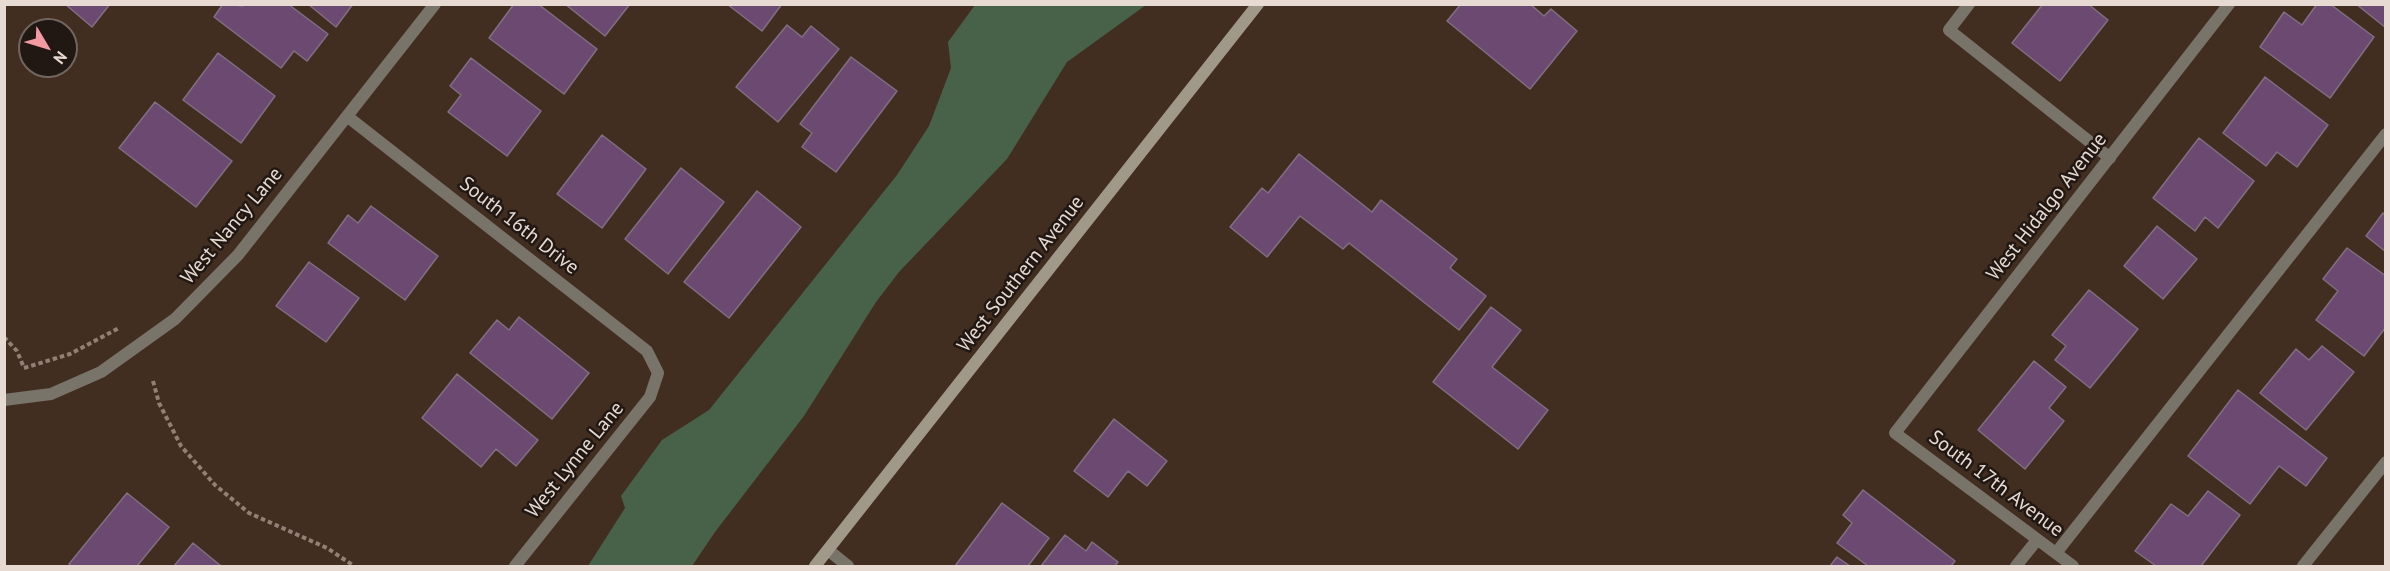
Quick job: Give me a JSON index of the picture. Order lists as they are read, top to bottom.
{
  "streets": {
    "main road": ["West Southern Avenue"],
    "street": [
      "West Hidalgo Avenue",
      "West Nancy Lane",
      "South 16th Drive",
      "West Lynne Lane",
      "South 17th Avenue"
    ]
  },
  "crossings": [
    ["West Hidalgo Avenue", "South 17th Avenue"],
    ["West Nancy Lane", "South 16th Drive"],
    ["South 16th Drive", "West Lynne Lane"]
  ],
  "north": "bottom right"
}
